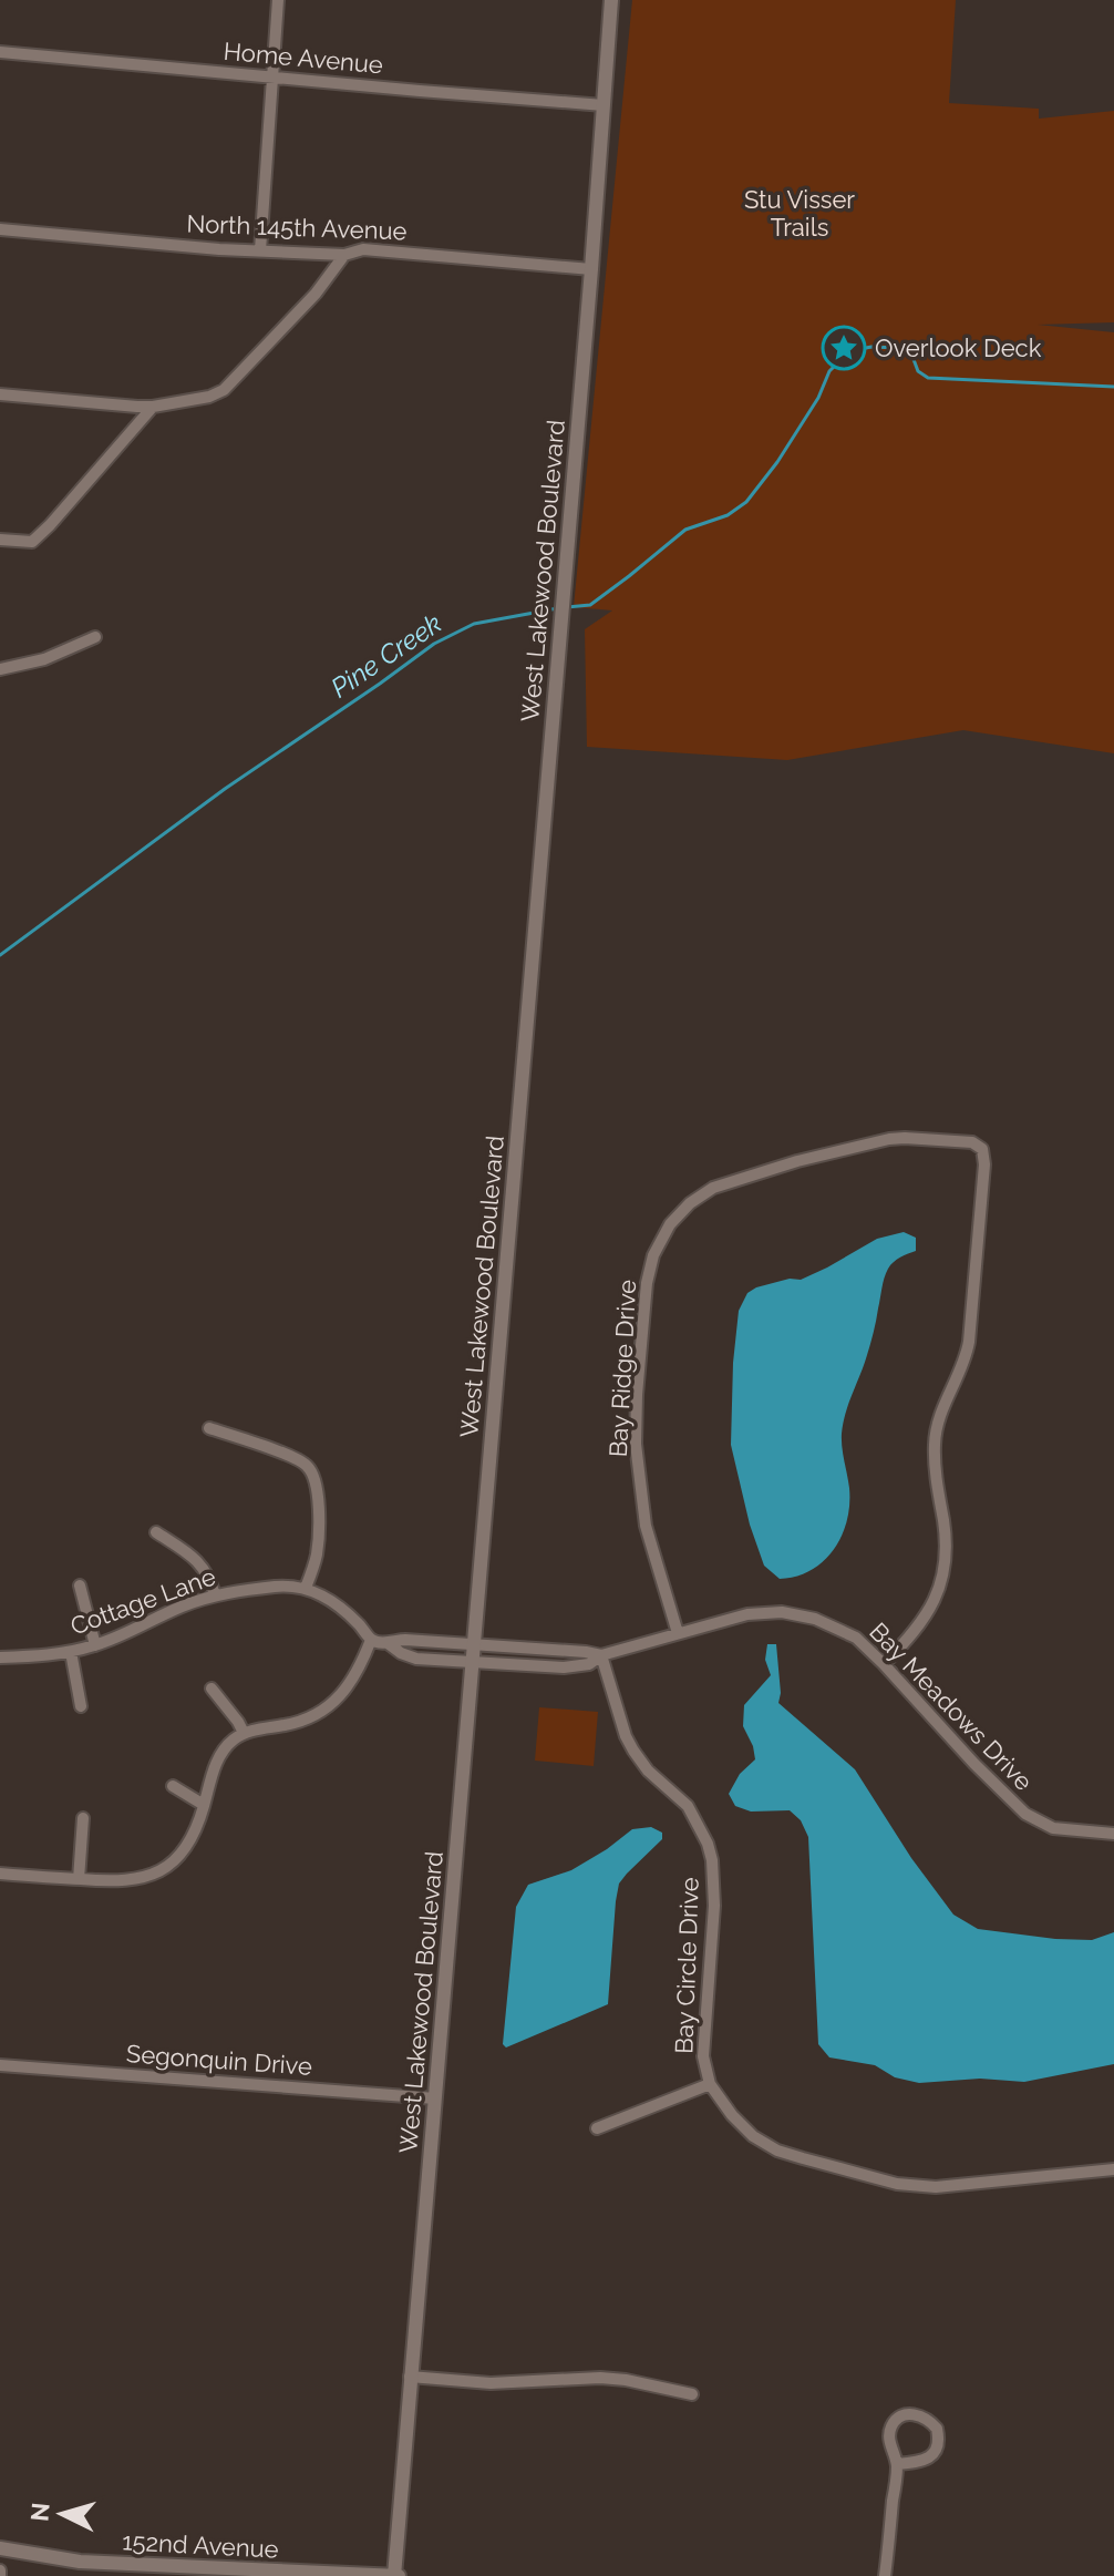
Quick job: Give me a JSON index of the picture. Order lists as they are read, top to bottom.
{
  "streets": {
    "street": [
      "Home Avenue",
      "North 145th Avenue",
      "West Lakewood Boulevard",
      "Bay Ridge Drive",
      "Cottage Lane",
      "Bay Meadows Drive",
      "Bay Circle Drive",
      "Segonquin Drive",
      "152nd Avenue"
    ]
  },
  "crossings": [
    ["Home Avenue", "West Lakewood Boulevard"],
    ["North 145th Avenue", "West Lakewood Boulevard"],
    ["West Lakewood Boulevard", "Bay Meadows Drive"],
    ["West Lakewood Boulevard", "Segonquin Drive"],
    ["West Lakewood Boulevard", "152nd Avenue"],
    ["Bay Ridge Drive", "Bay Meadows Drive"],
    ["Bay Meadows Drive", "Bay Circle Drive"]
  ],
  "water": ["Pine Creek"],
  "parks": ["Stu Visser Trails"],
  "places": {
    "place": ["Overlook Deck"]
  },
  "north": "left"
}
